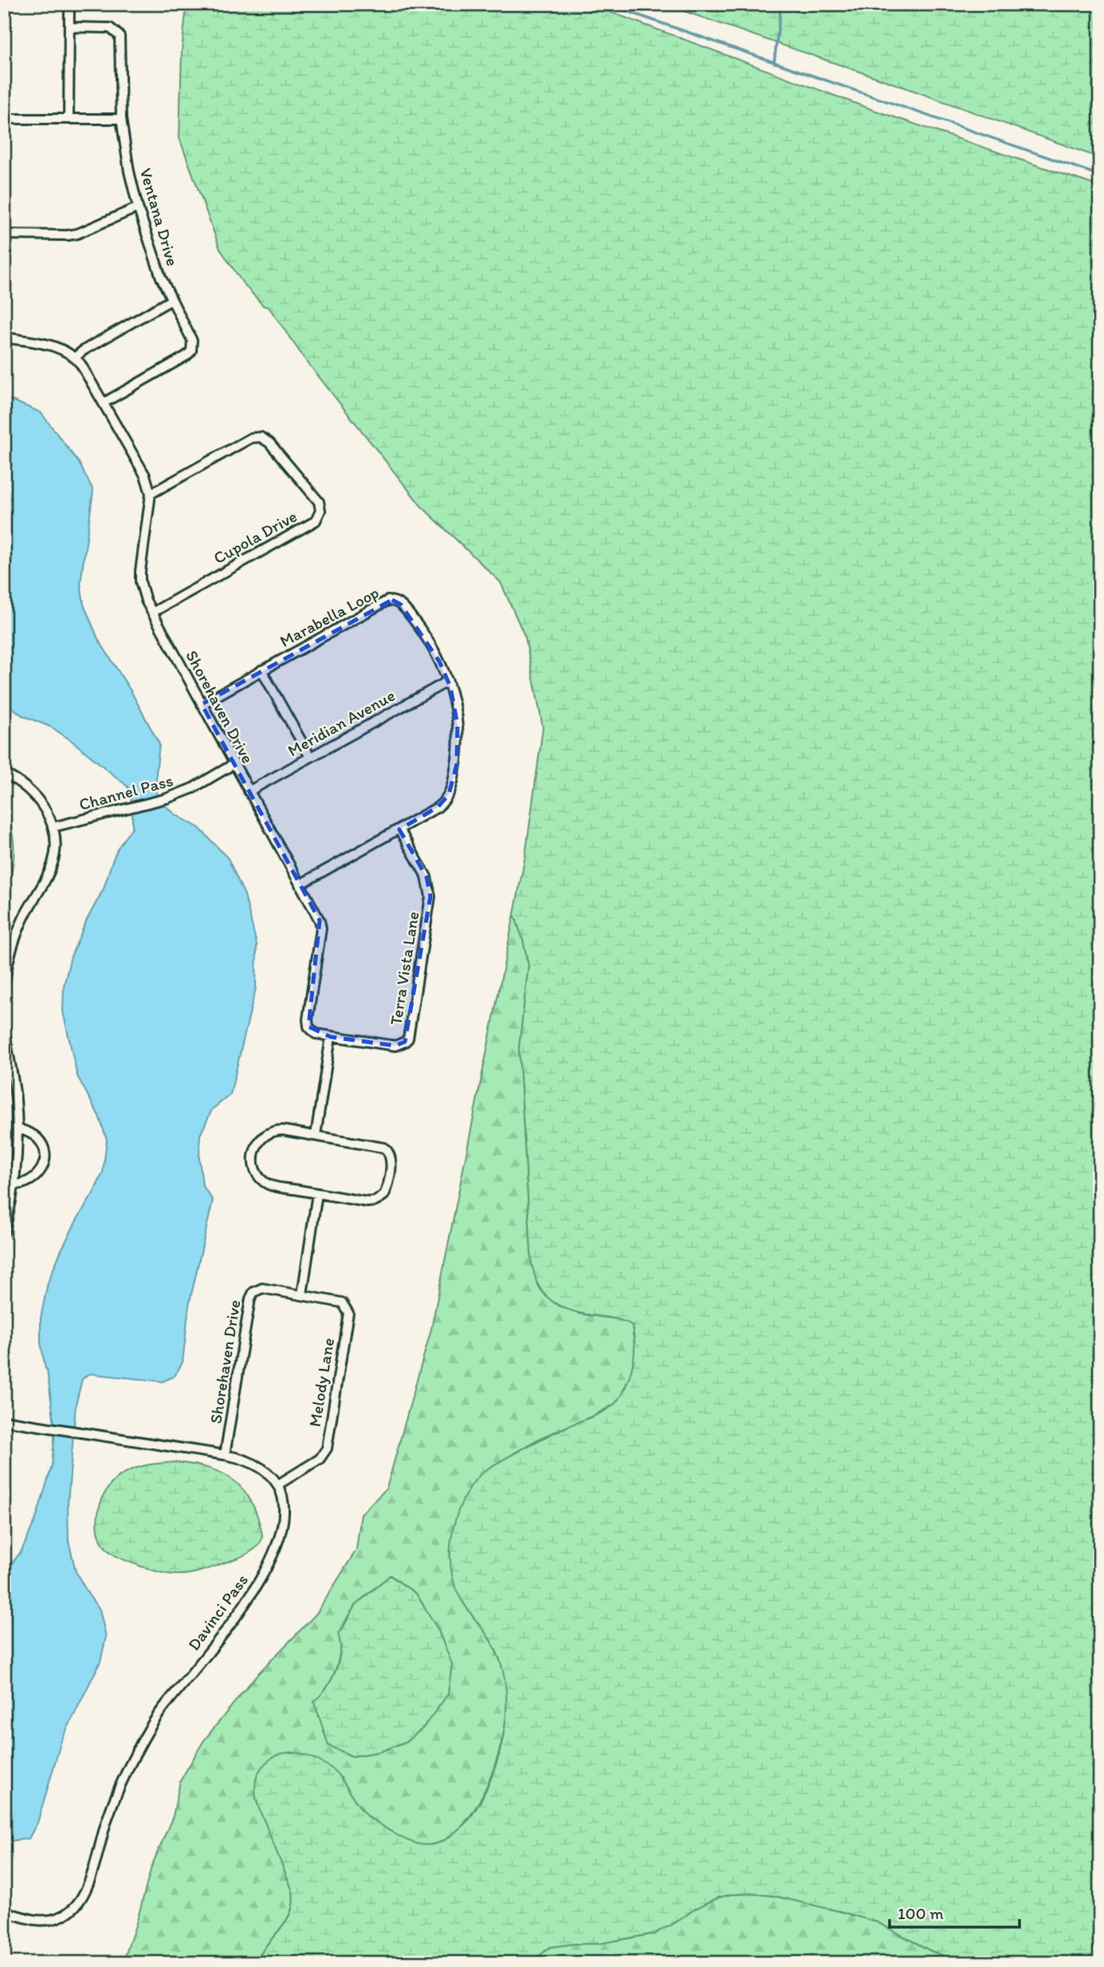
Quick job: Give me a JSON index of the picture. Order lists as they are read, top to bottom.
{
  "streets": {
    "street": [
      "Ventana Drive",
      "Cupola Drive",
      "Marabella Loop",
      "Shorehaven Drive",
      "Meridian Avenue",
      "Channel Pass",
      "Terra Vista Lane",
      "Melody Lane",
      "Davinci Pass"
    ]
  },
  "crossings": [
    ["Ventana Drive", "Shorehaven Drive"],
    ["Cupola Drive", "Shorehaven Drive"],
    ["Marabella Loop", "Shorehaven Drive"],
    ["Marabella Loop", "Meridian Avenue"],
    ["Marabella Loop", "Terra Vista Lane"],
    ["Shorehaven Drive", "Meridian Avenue"],
    ["Shorehaven Drive", "Channel Pass"],
    ["Shorehaven Drive", "Terra Vista Lane"],
    ["Shorehaven Drive", "Melody Lane"],
    ["Melody Lane", "Davinci Pass"]
  ],
  "scale_bar": "100 m"
}
